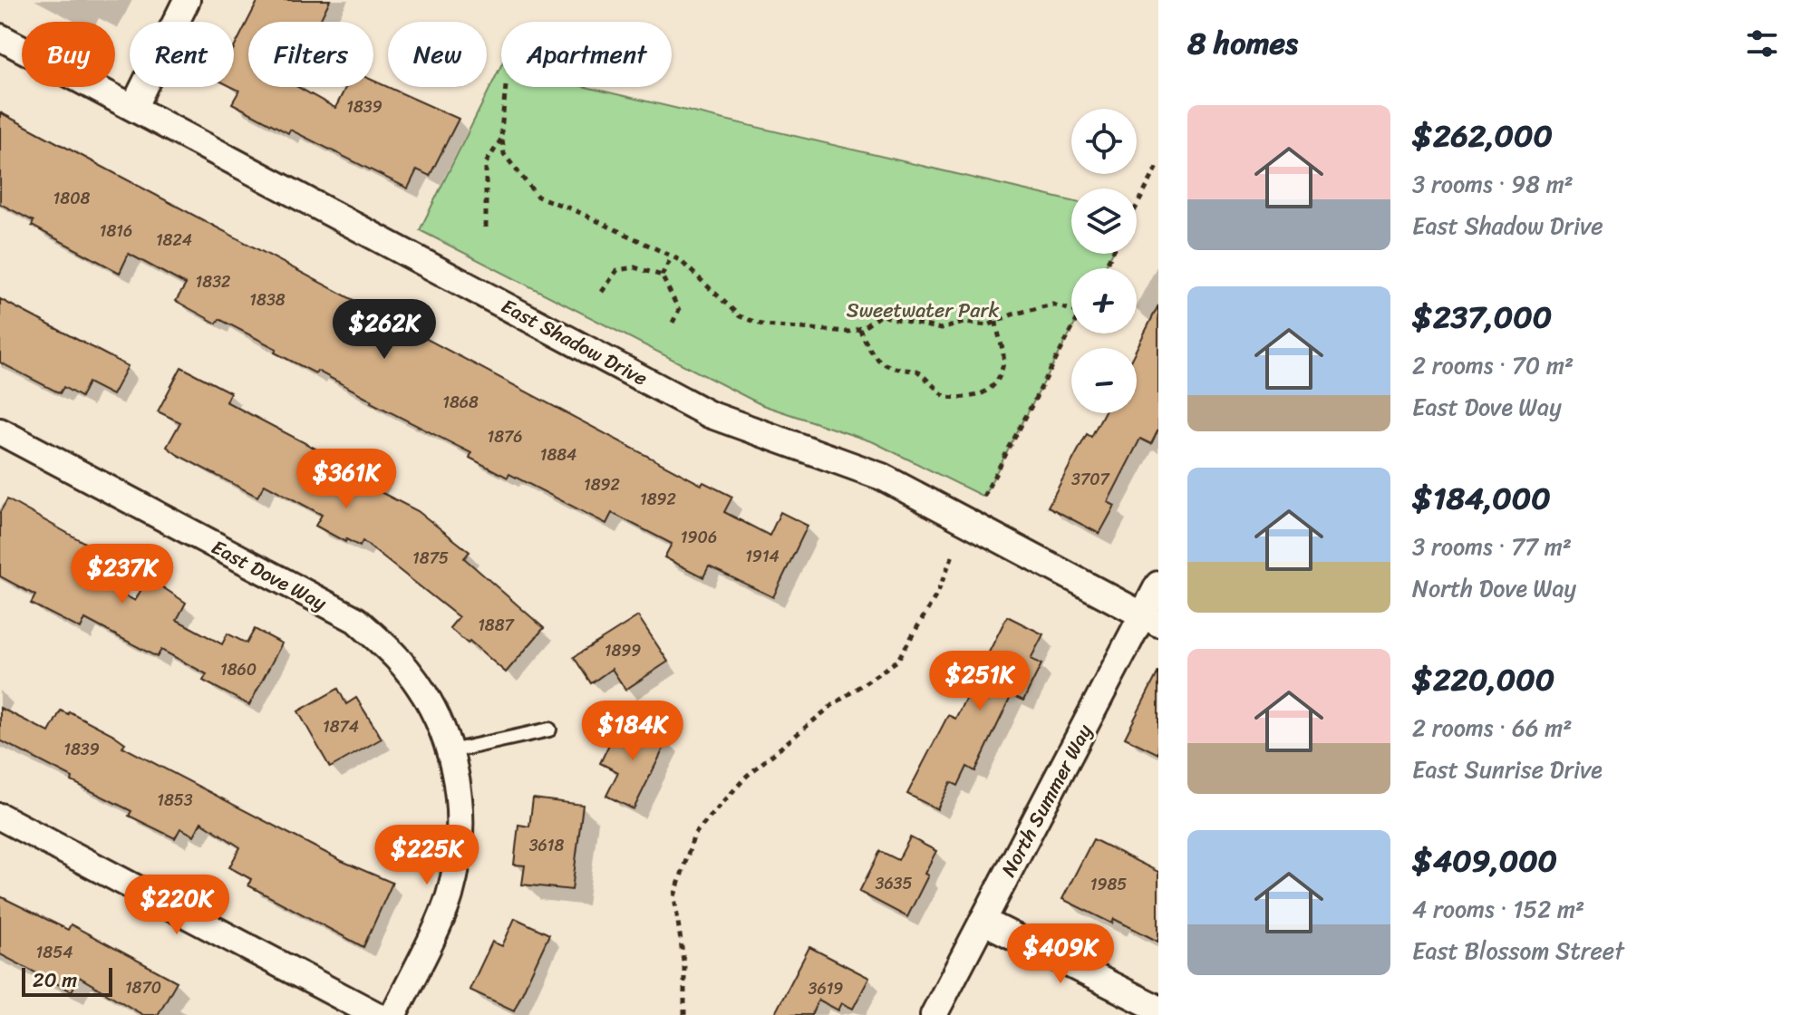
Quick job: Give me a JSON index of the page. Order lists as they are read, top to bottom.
{
  "streets": {
    "street": ["East Shadow Drive", "East Dove Way", "North Summer Way"]
  },
  "crossings": [
    ["East Shadow Drive", "North Summer Way"]
  ],
  "parks": ["Sweetwater Park"],
  "house_numbers": [
    "1839",
    "1808",
    "1816",
    "1824",
    "1832",
    "1838",
    "1868",
    "1876",
    "1884",
    "3707",
    "1892",
    "1892",
    "1906",
    "1914",
    "1875",
    "1887",
    "1899",
    "1860",
    "1874",
    "1839",
    "1853",
    "3618",
    "3635",
    "1985",
    "1854",
    "1870",
    "3619"
  ],
  "scale_bar": "20 m",
  "page": {
    "heading": "8 homes",
    "chip": [
      "Buy",
      "Rent",
      "Filters",
      "New",
      "Apartment"
    ],
    "list": [
      {
        "name": "$262,000",
        "note": "3 rooms · 98 m² · East Shadow Drive"
      },
      {
        "name": "$237,000",
        "note": "2 rooms · 70 m² · East Dove Way"
      },
      {
        "name": "$184,000",
        "note": "3 rooms · 77 m² · North Dove Way"
      },
      {
        "name": "$220,000",
        "note": "2 rooms · 66 m² · East Sunrise Drive"
      },
      {
        "name": "$409,000",
        "note": "4 rooms · 152 m² · East Blossom Street"
      }
    ],
    "map_buttons": ["+", "−"],
    "price": [
      "$262K",
      "$361K",
      "$237K",
      "$251K",
      "$184K",
      "$225K",
      "$220K",
      "$409K"
    ],
    "scale": "20 m"
  }
}
